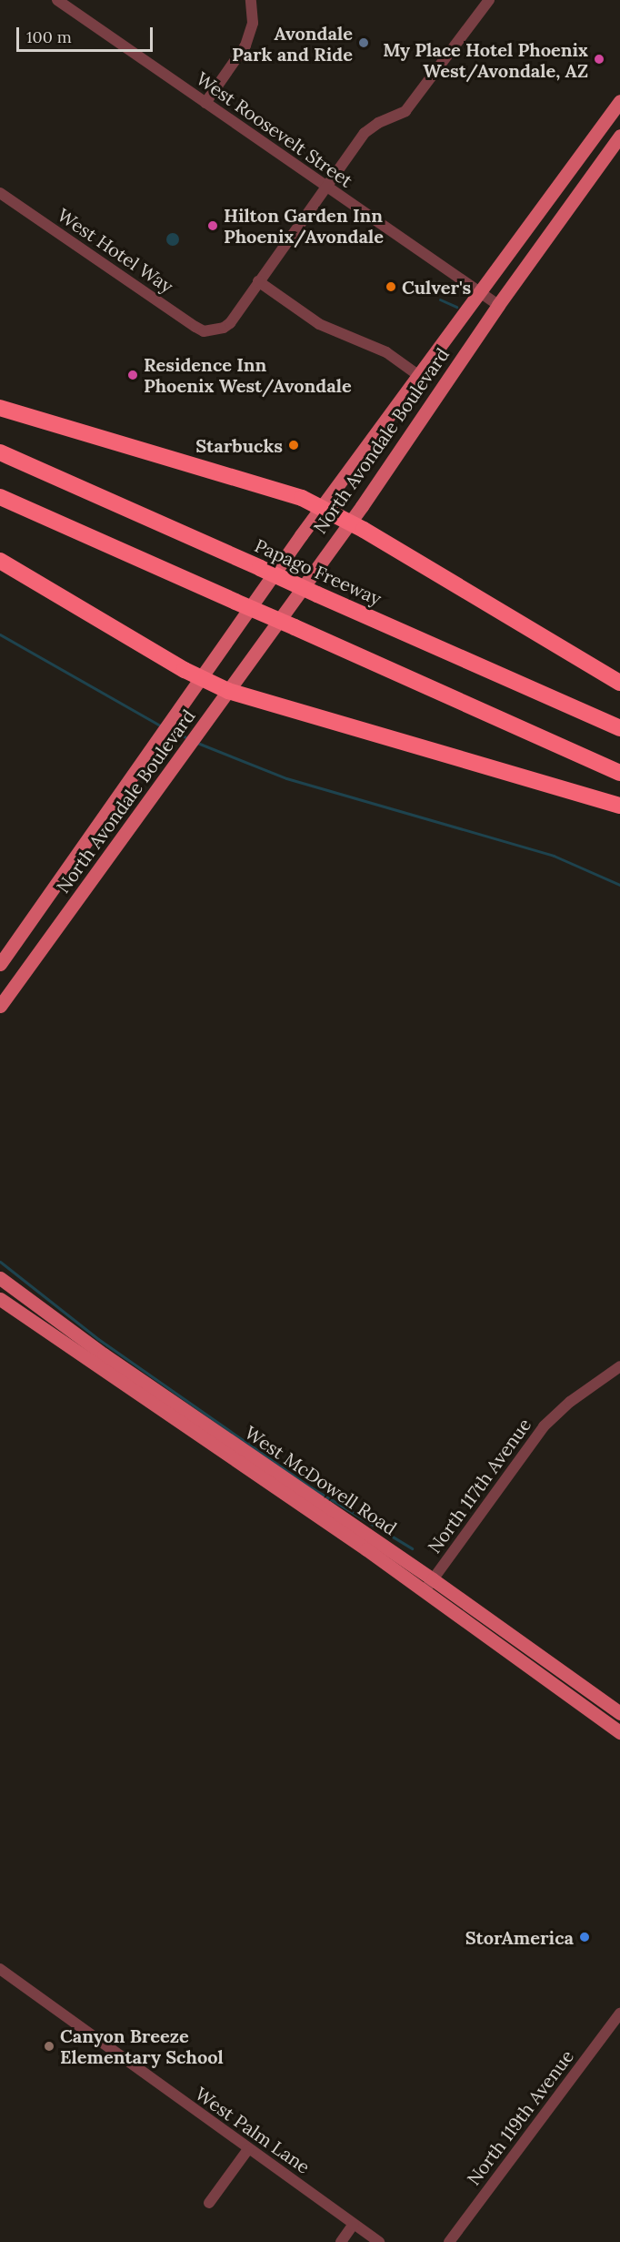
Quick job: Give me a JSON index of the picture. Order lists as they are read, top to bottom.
{
  "streets": {
    "highway": ["Papago Freeway"],
    "main road": ["North Avondale Boulevard", "West McDowell Road"],
    "street": [
      "West Roosevelt Street",
      "West Hotel Way",
      "North 117th Avenue",
      "North 119th Avenue",
      "West Palm Lane"
    ]
  },
  "crossings": [
    ["West Roosevelt Street", "North Avondale Boulevard"],
    ["West McDowell Road", "North 117th Avenue"]
  ],
  "places": [
    "Avondale Park and Ride",
    "My Place Hotel Phoenix West/Avondale, AZ",
    "Hilton Garden Inn Phoenix/Avondale",
    "Culver's",
    "Residence Inn Phoenix West/Avondale",
    "Starbucks",
    "StorAmerica",
    "Canyon Breeze Elementary School"
  ],
  "scale_bar": "100 m"
}
